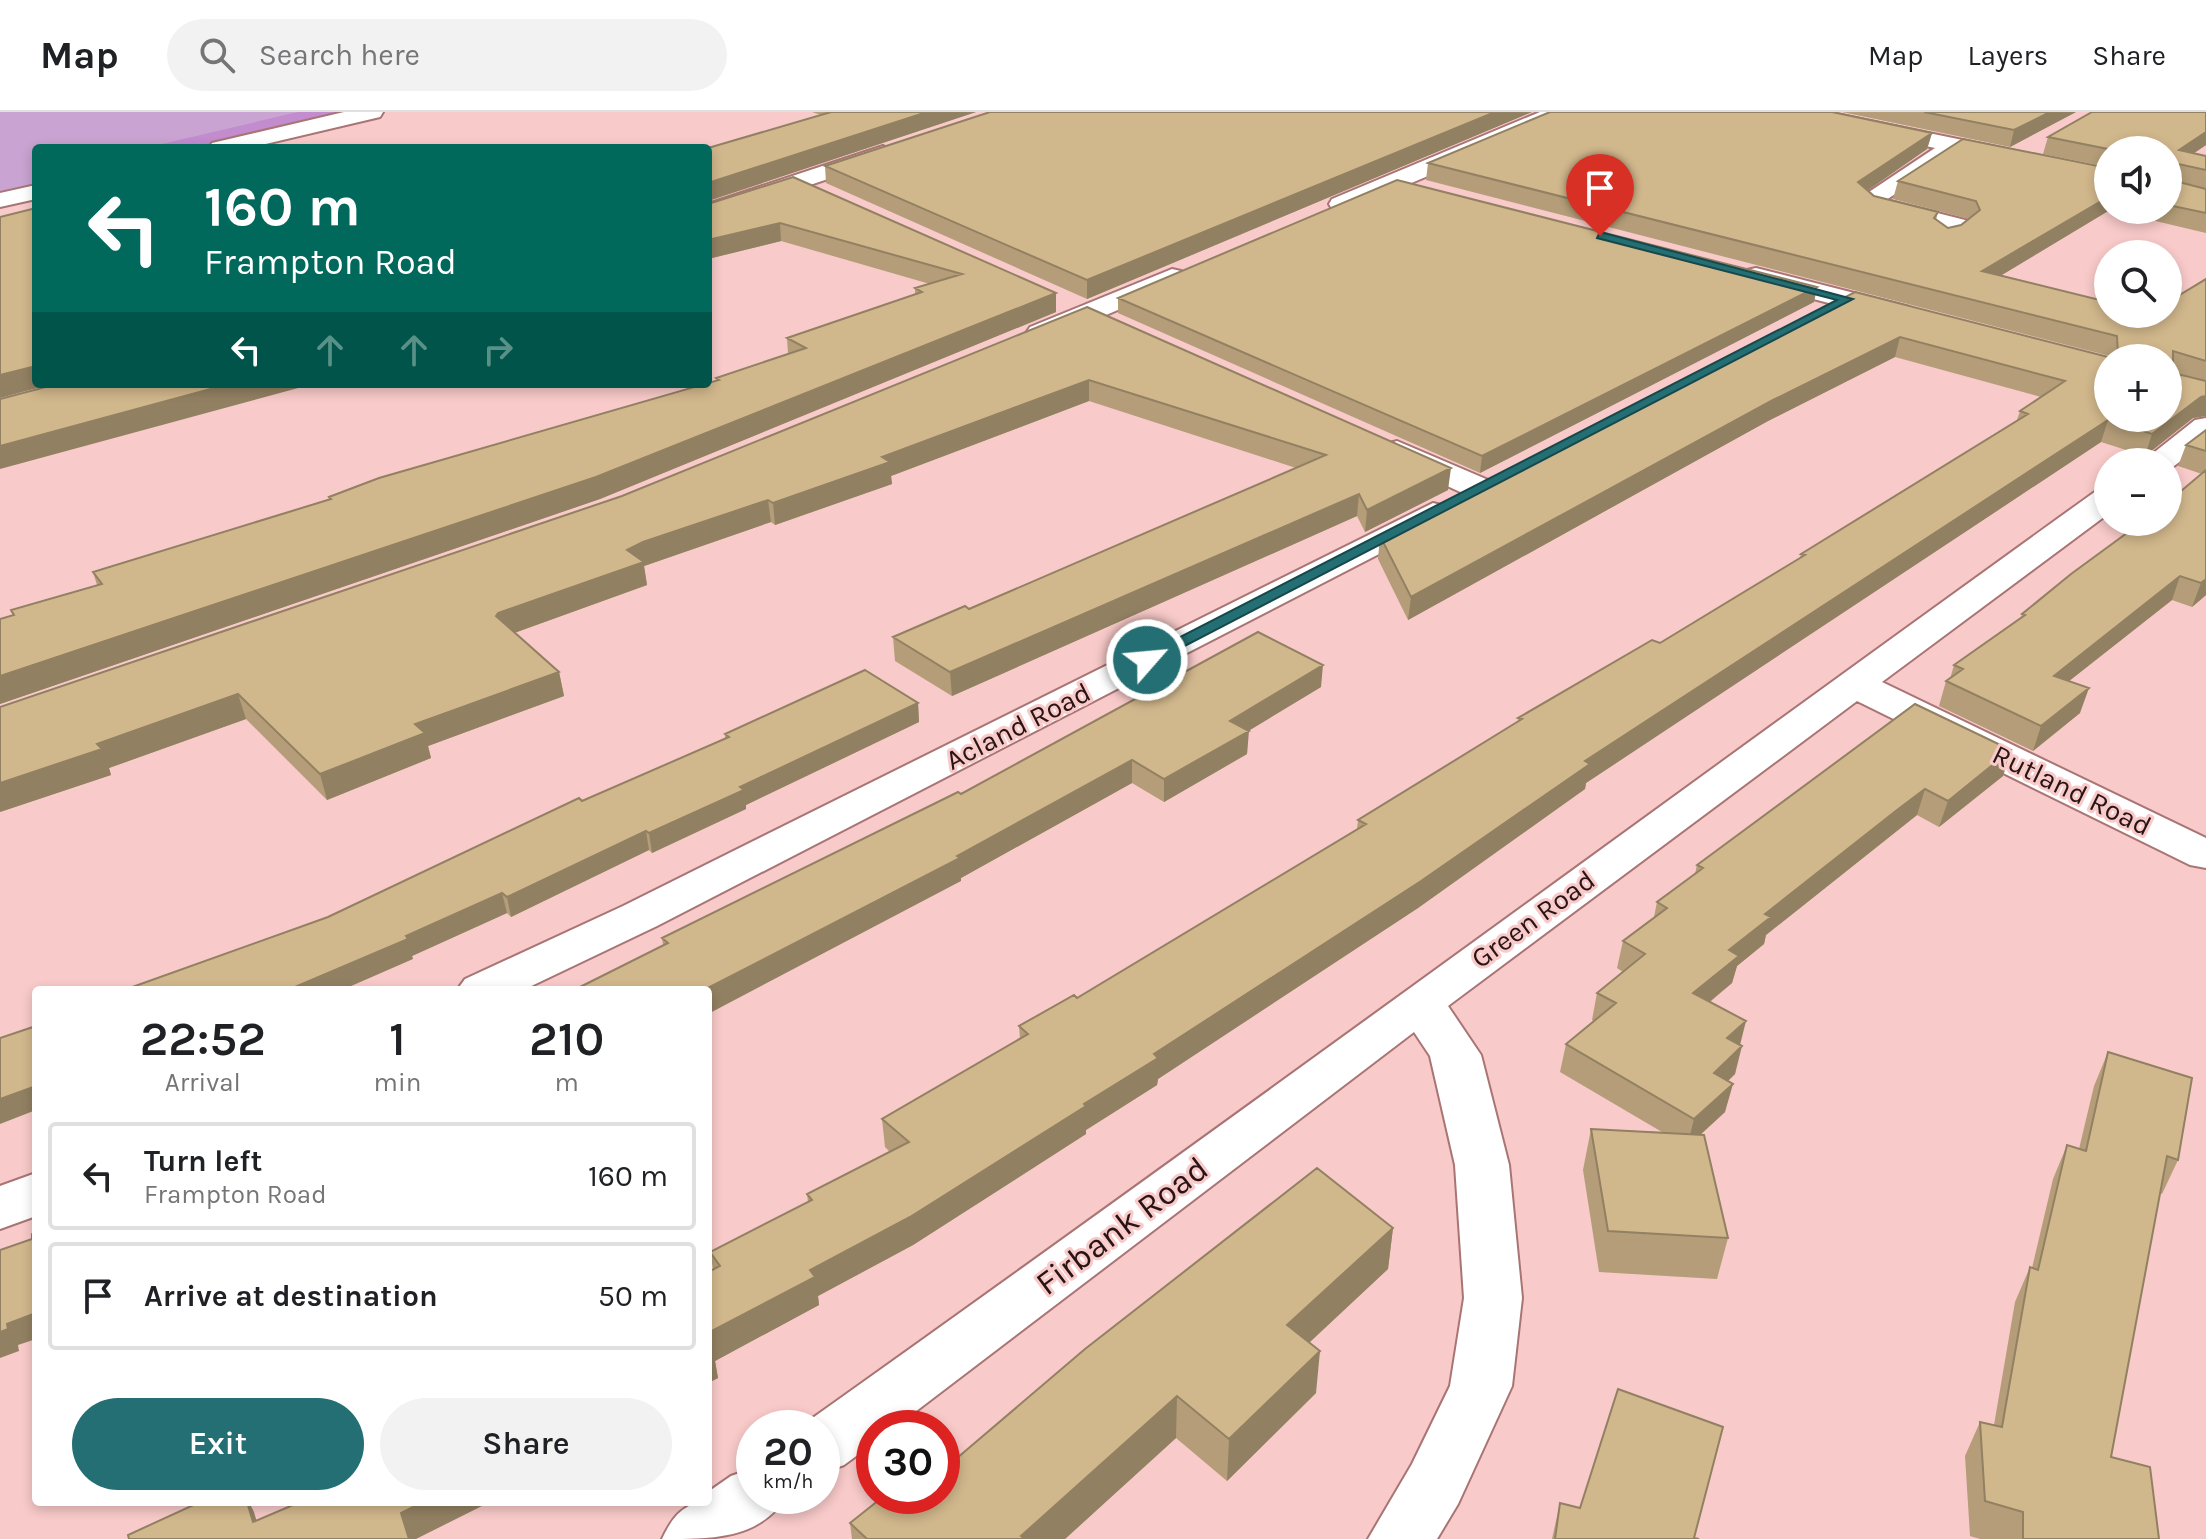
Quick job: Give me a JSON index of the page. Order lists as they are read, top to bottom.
{
  "streets": {
    "street": [
      "Acland Road",
      "Rutland Road",
      "Green Road",
      "Firbank Road"
    ]
  },
  "crossings": [
    ["Rutland Road", "Green Road"],
    ["Green Road", "Firbank Road"]
  ],
  "page": {
    "header": "Map",
    "search": "Search here",
    "nav": ["Map", "Layers", "Share"],
    "map_buttons": ["+", "−"],
    "turn": ["160 m", "Frampton Road"],
    "eta": [
      "22:52",
      "Arrival",
      "1",
      "min",
      "210",
      "m"
    ],
    "list": [
      {
        "name": "Turn left",
        "note": "Frampton Road",
        "value": "160 m"
      },
      {
        "name": "Arrive at destination",
        "value": "50 m"
      }
    ],
    "buttons": ["Exit", "Share"],
    "speed": "20 km/h",
    "limit": "30"
  }
}
